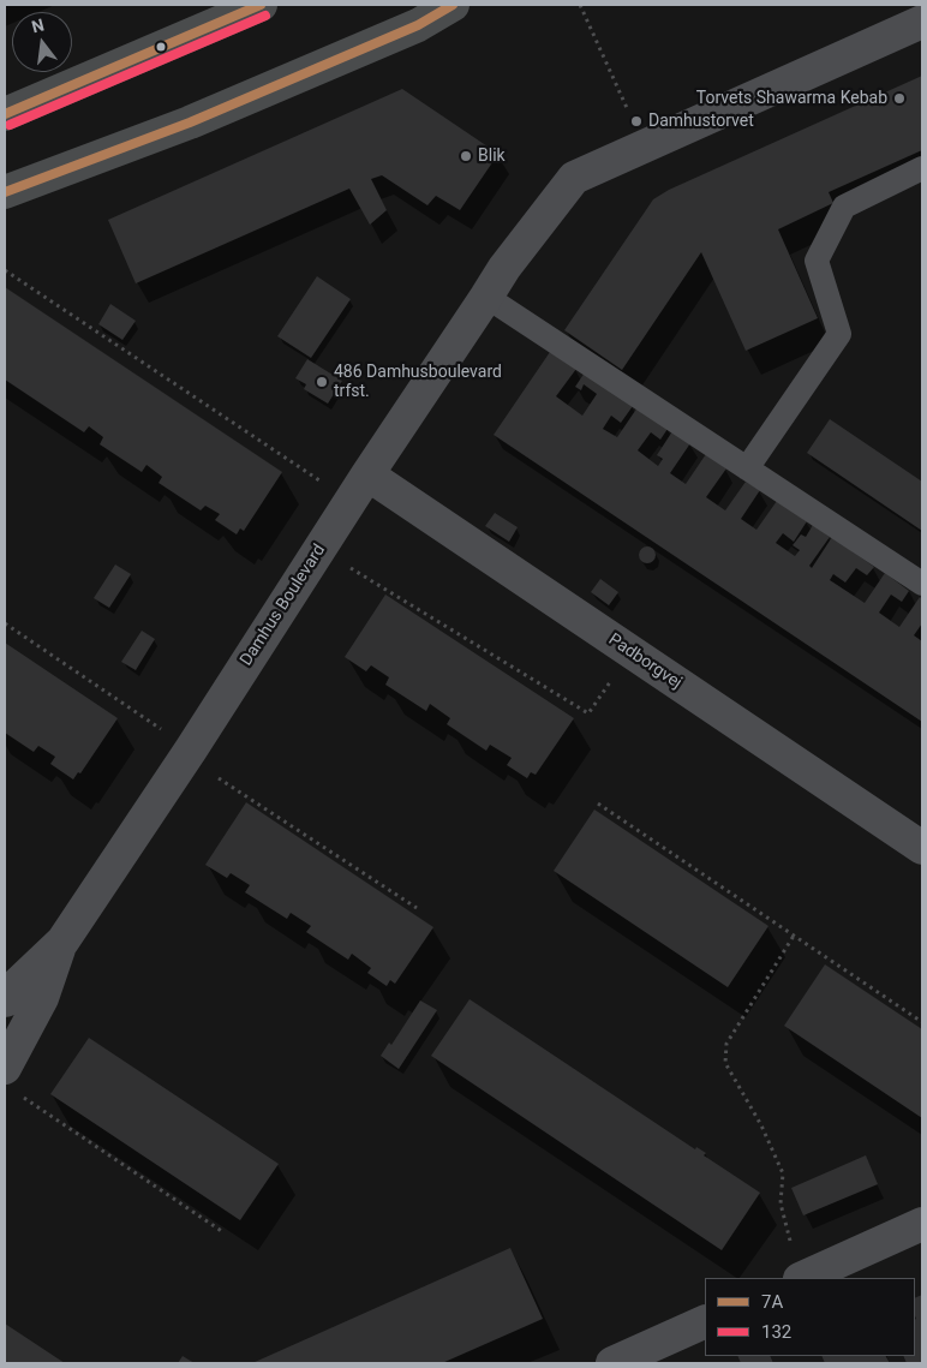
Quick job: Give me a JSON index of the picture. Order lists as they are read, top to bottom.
{
  "streets": {
    "street": ["Damhus Boulevard", "Padborgvej"]
  },
  "crossings": [
    ["Damhus Boulevard", "Padborgvej"]
  ],
  "places": [
    "Torvets Shawarma Kebab",
    "Damhustorvet",
    "Blik",
    "486 Damhusboulevard trfst."
  ],
  "lines": ["transit line 7A", "transit line 132"],
  "legend": ["7A", "132"],
  "north": "top"
}
